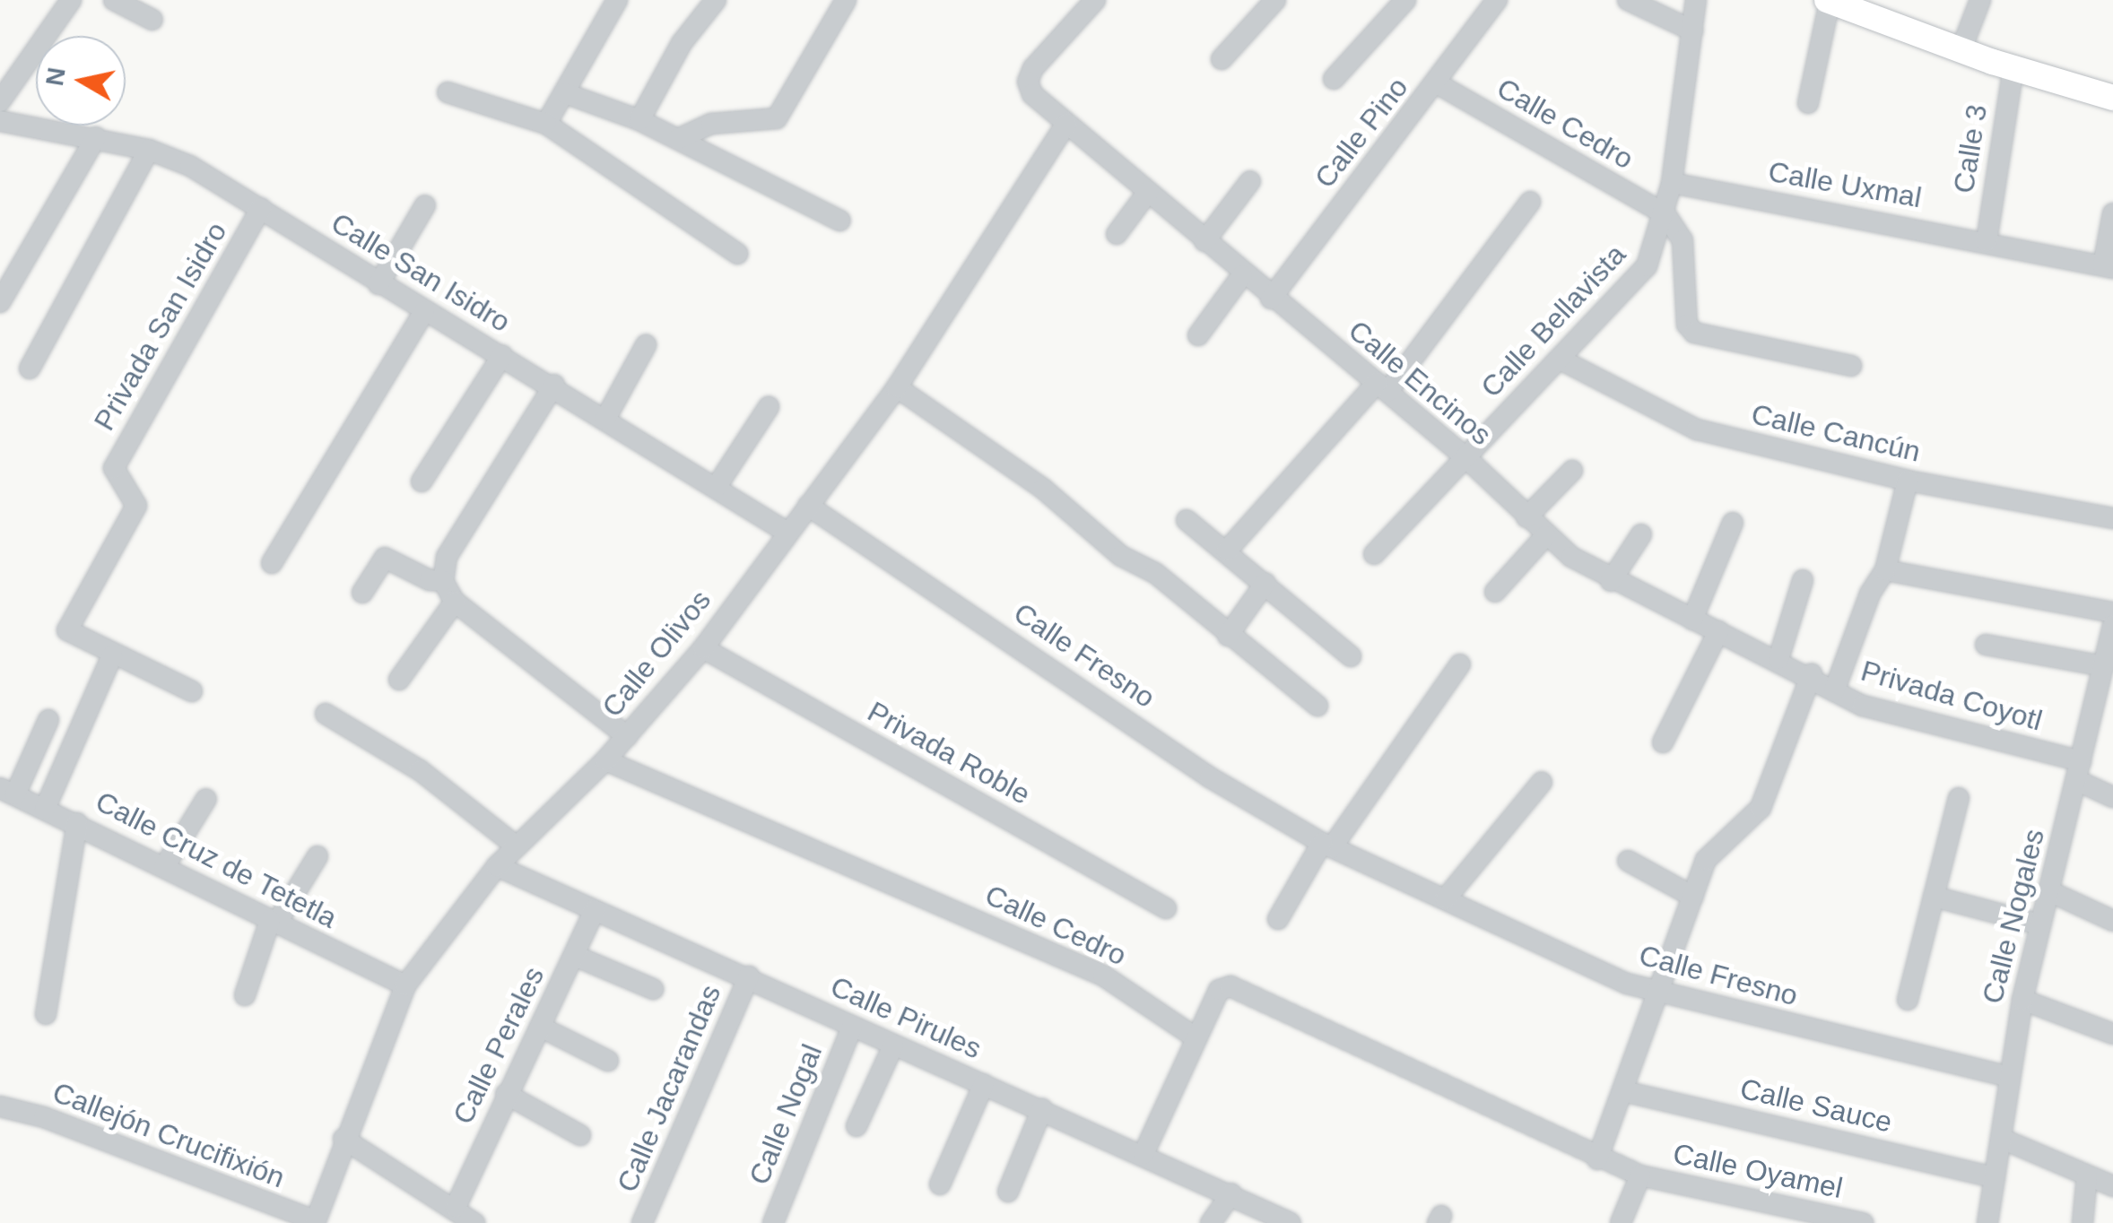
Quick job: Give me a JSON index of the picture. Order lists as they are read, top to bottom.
{
  "streets": {
    "street": [
      "Calle Cedro",
      "Calle Pino",
      "Calle 3",
      "Calle Uxmal",
      "Calle San Isidro",
      "Calle Bellavista",
      "Privada San Isidro",
      "Calle Encinos",
      "Calle Cancún",
      "Calle Olivos",
      "Calle Fresno",
      "Privada Coyotl",
      "Privada Roble",
      "Calle Cruz de Tetetla",
      "Calle Nogales",
      "Calle Pirules",
      "Calle Perales",
      "Calle Jacarandas",
      "Calle Sauce",
      "Calle Nogal",
      "Callejón Crucifixión",
      "Calle Oyamel"
    ]
  },
  "crossings": [
    ["Calle Cedro", "Calle Pino"],
    ["Calle Cedro", "Calle Bellavista"],
    ["Calle Cedro", "Calle Olivos"],
    ["Calle Pino", "Calle Encinos"],
    ["Calle 3", "Calle Uxmal"],
    ["Calle Uxmal", "Calle Bellavista"],
    ["Calle San Isidro", "Privada San Isidro"],
    ["Calle San Isidro", "Calle Olivos"],
    ["Calle Bellavista", "Calle Encinos"],
    ["Calle Bellavista", "Calle Cancún"],
    ["Calle Encinos", "Calle Olivos"],
    ["Calle Encinos", "Privada Coyotl"],
    ["Calle Olivos", "Calle Fresno"],
    ["Calle Olivos", "Privada Roble"],
    ["Calle Olivos", "Calle Cruz de Tetetla"],
    ["Calle Olivos", "Calle Pirules"],
    ["Calle Olivos", "Callejón Crucifixión"],
    ["Calle Fresno", "Calle Nogales"],
    ["Privada Coyotl", "Calle Nogales"],
    ["Calle Nogales", "Calle Sauce"],
    ["Calle Pirules", "Calle Perales"],
    ["Calle Pirules", "Calle Jacarandas"],
    ["Calle Pirules", "Calle Nogal"]
  ],
  "north": "left"
}
